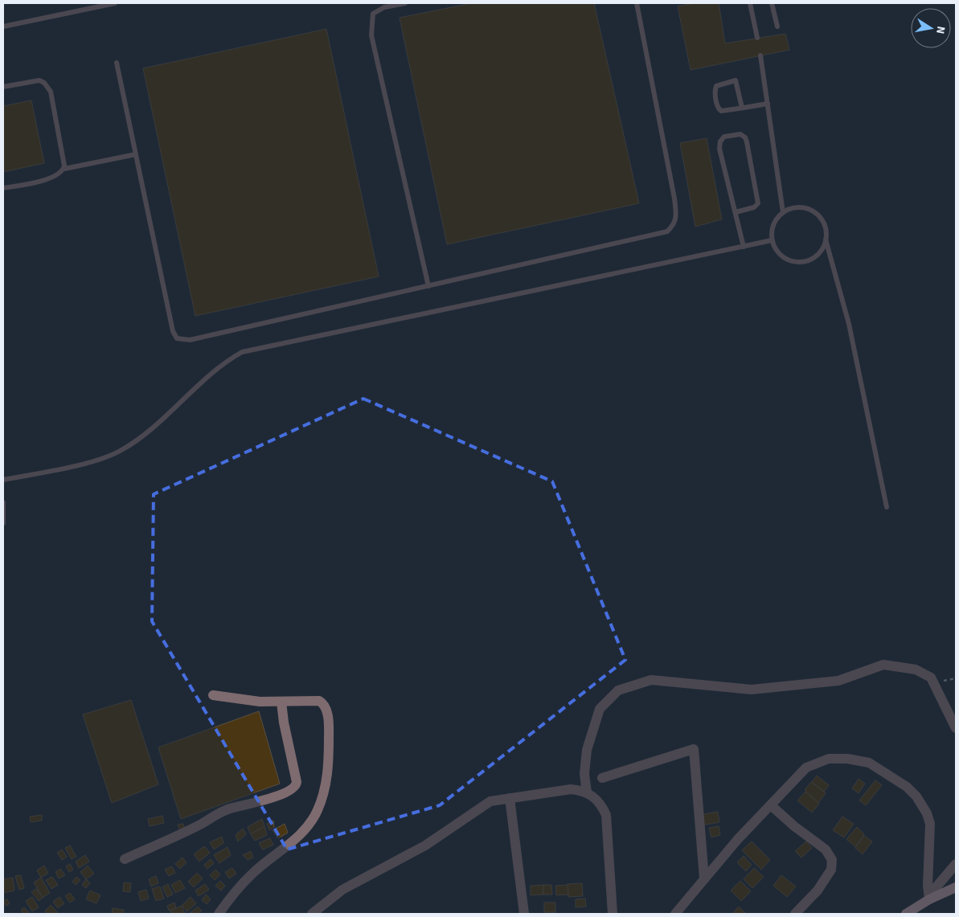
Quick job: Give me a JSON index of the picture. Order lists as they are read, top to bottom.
{
  "north": "right"
}
